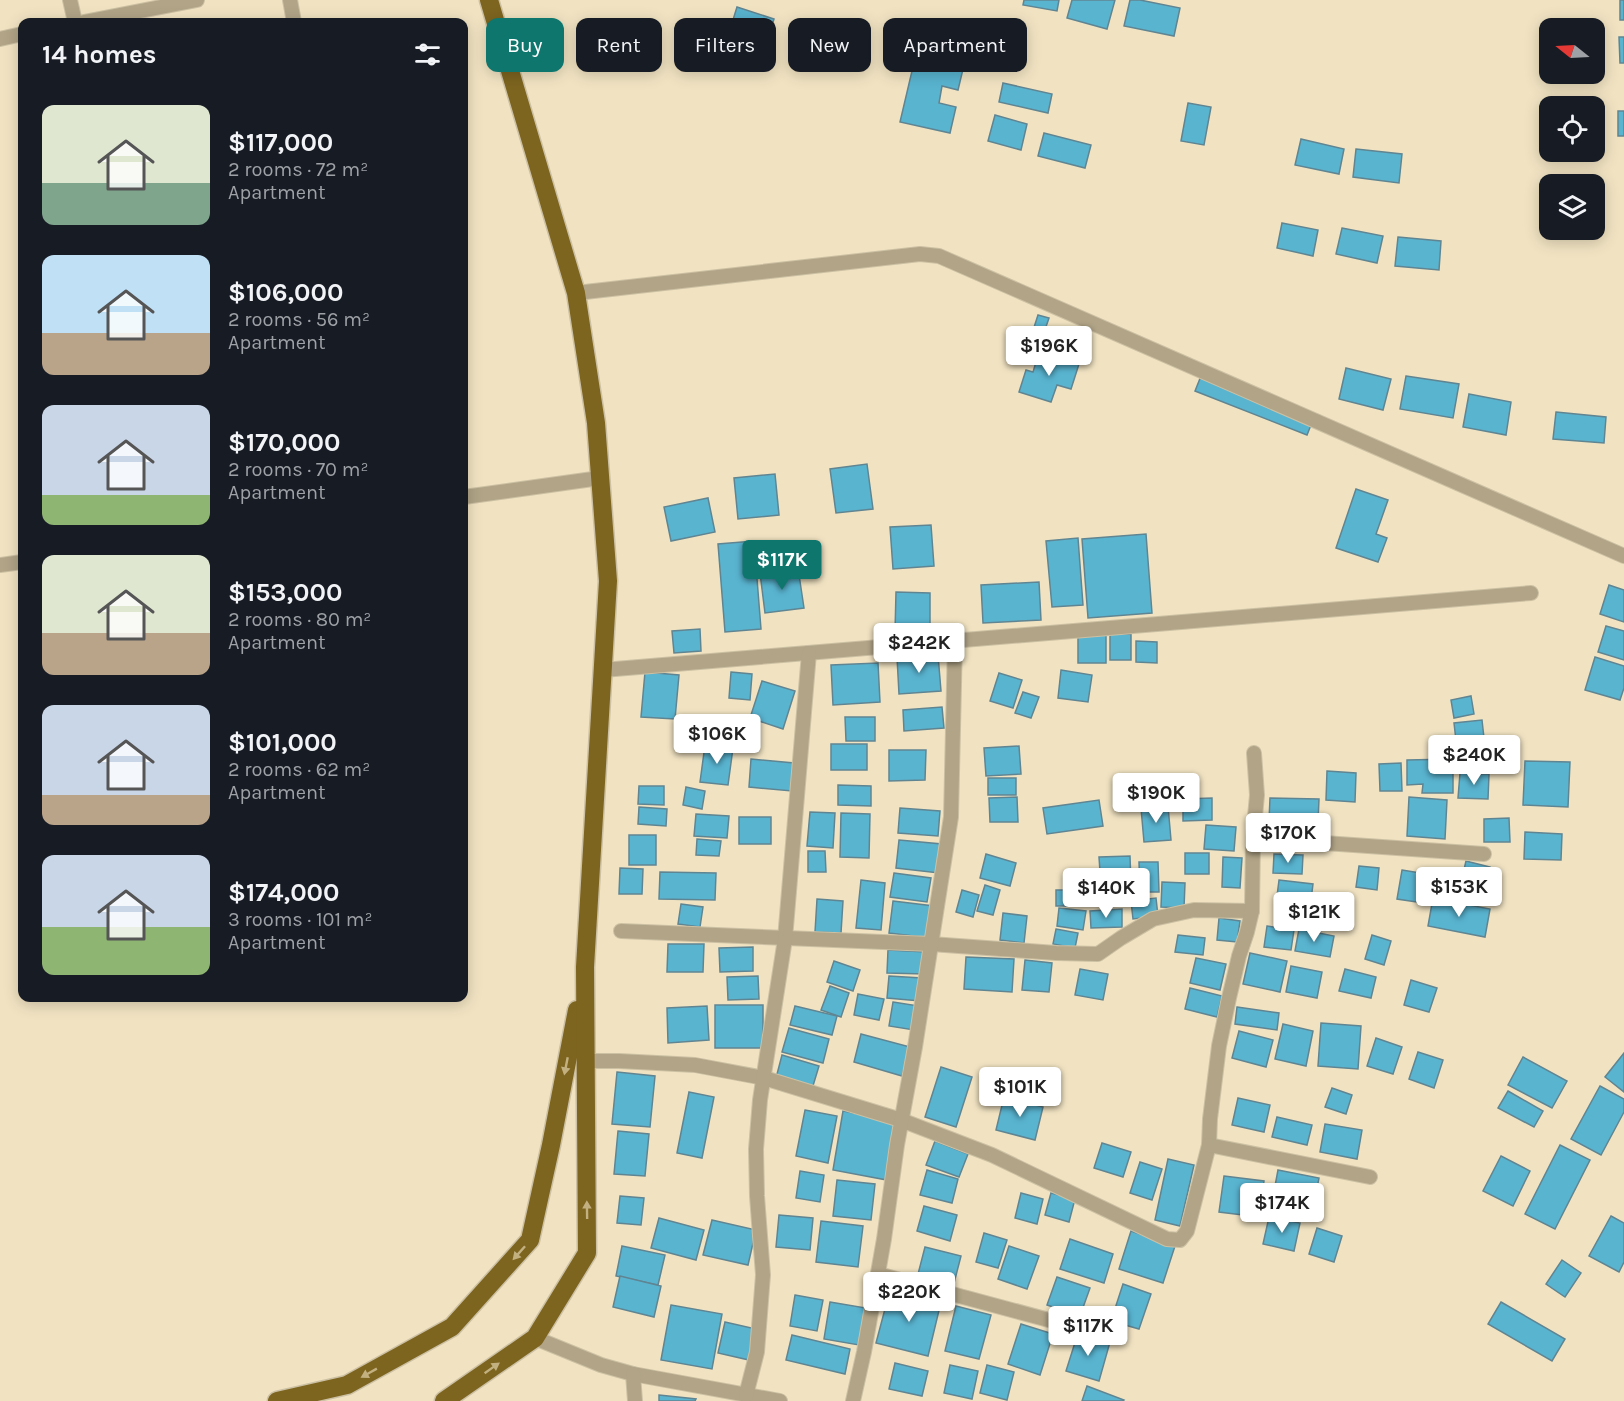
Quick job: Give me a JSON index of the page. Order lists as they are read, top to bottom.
{
  "north": "left",
  "page": {
    "chip": [
      "Buy",
      "Rent",
      "Filters",
      "New",
      "Apartment"
    ],
    "heading": "14 homes",
    "list": [
      {
        "name": "$117,000",
        "note": "2 rooms · 72 m² · Apartment"
      },
      {
        "name": "$106,000",
        "note": "2 rooms · 56 m² · Apartment"
      },
      {
        "name": "$170,000",
        "note": "2 rooms · 70 m² · Apartment"
      },
      {
        "name": "$153,000",
        "note": "2 rooms · 80 m² · Apartment"
      },
      {
        "name": "$101,000",
        "note": "2 rooms · 62 m² · Apartment"
      },
      {
        "name": "$174,000",
        "note": "3 rooms · 101 m² · Apartment"
      }
    ],
    "price": [
      "$196K",
      "$117K",
      "$242K",
      "$106K",
      "$240K",
      "$190K",
      "$170K",
      "$153K",
      "$140K",
      "$121K",
      "$101K",
      "$174K",
      "$220K",
      "$117K"
    ]
  }
}
